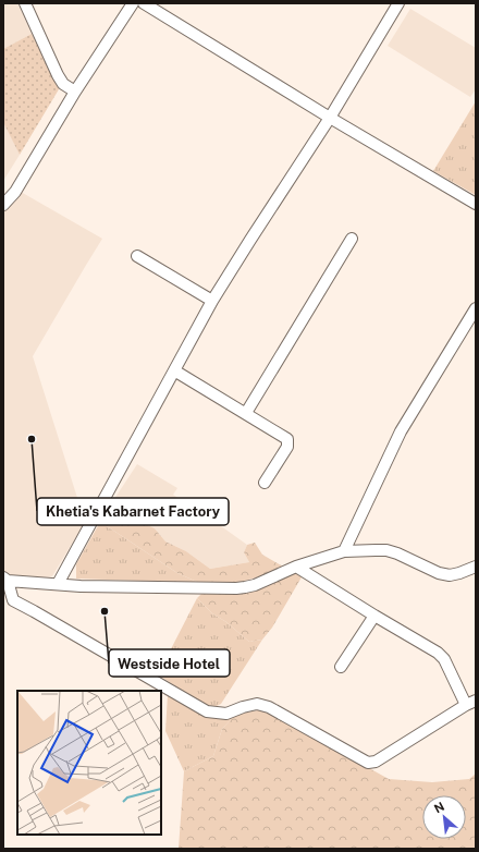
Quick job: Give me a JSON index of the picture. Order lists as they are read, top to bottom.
{
  "places": ["Khetia's Kabarnet Factory", "Westside Hotel"],
  "north": "top left"
}
